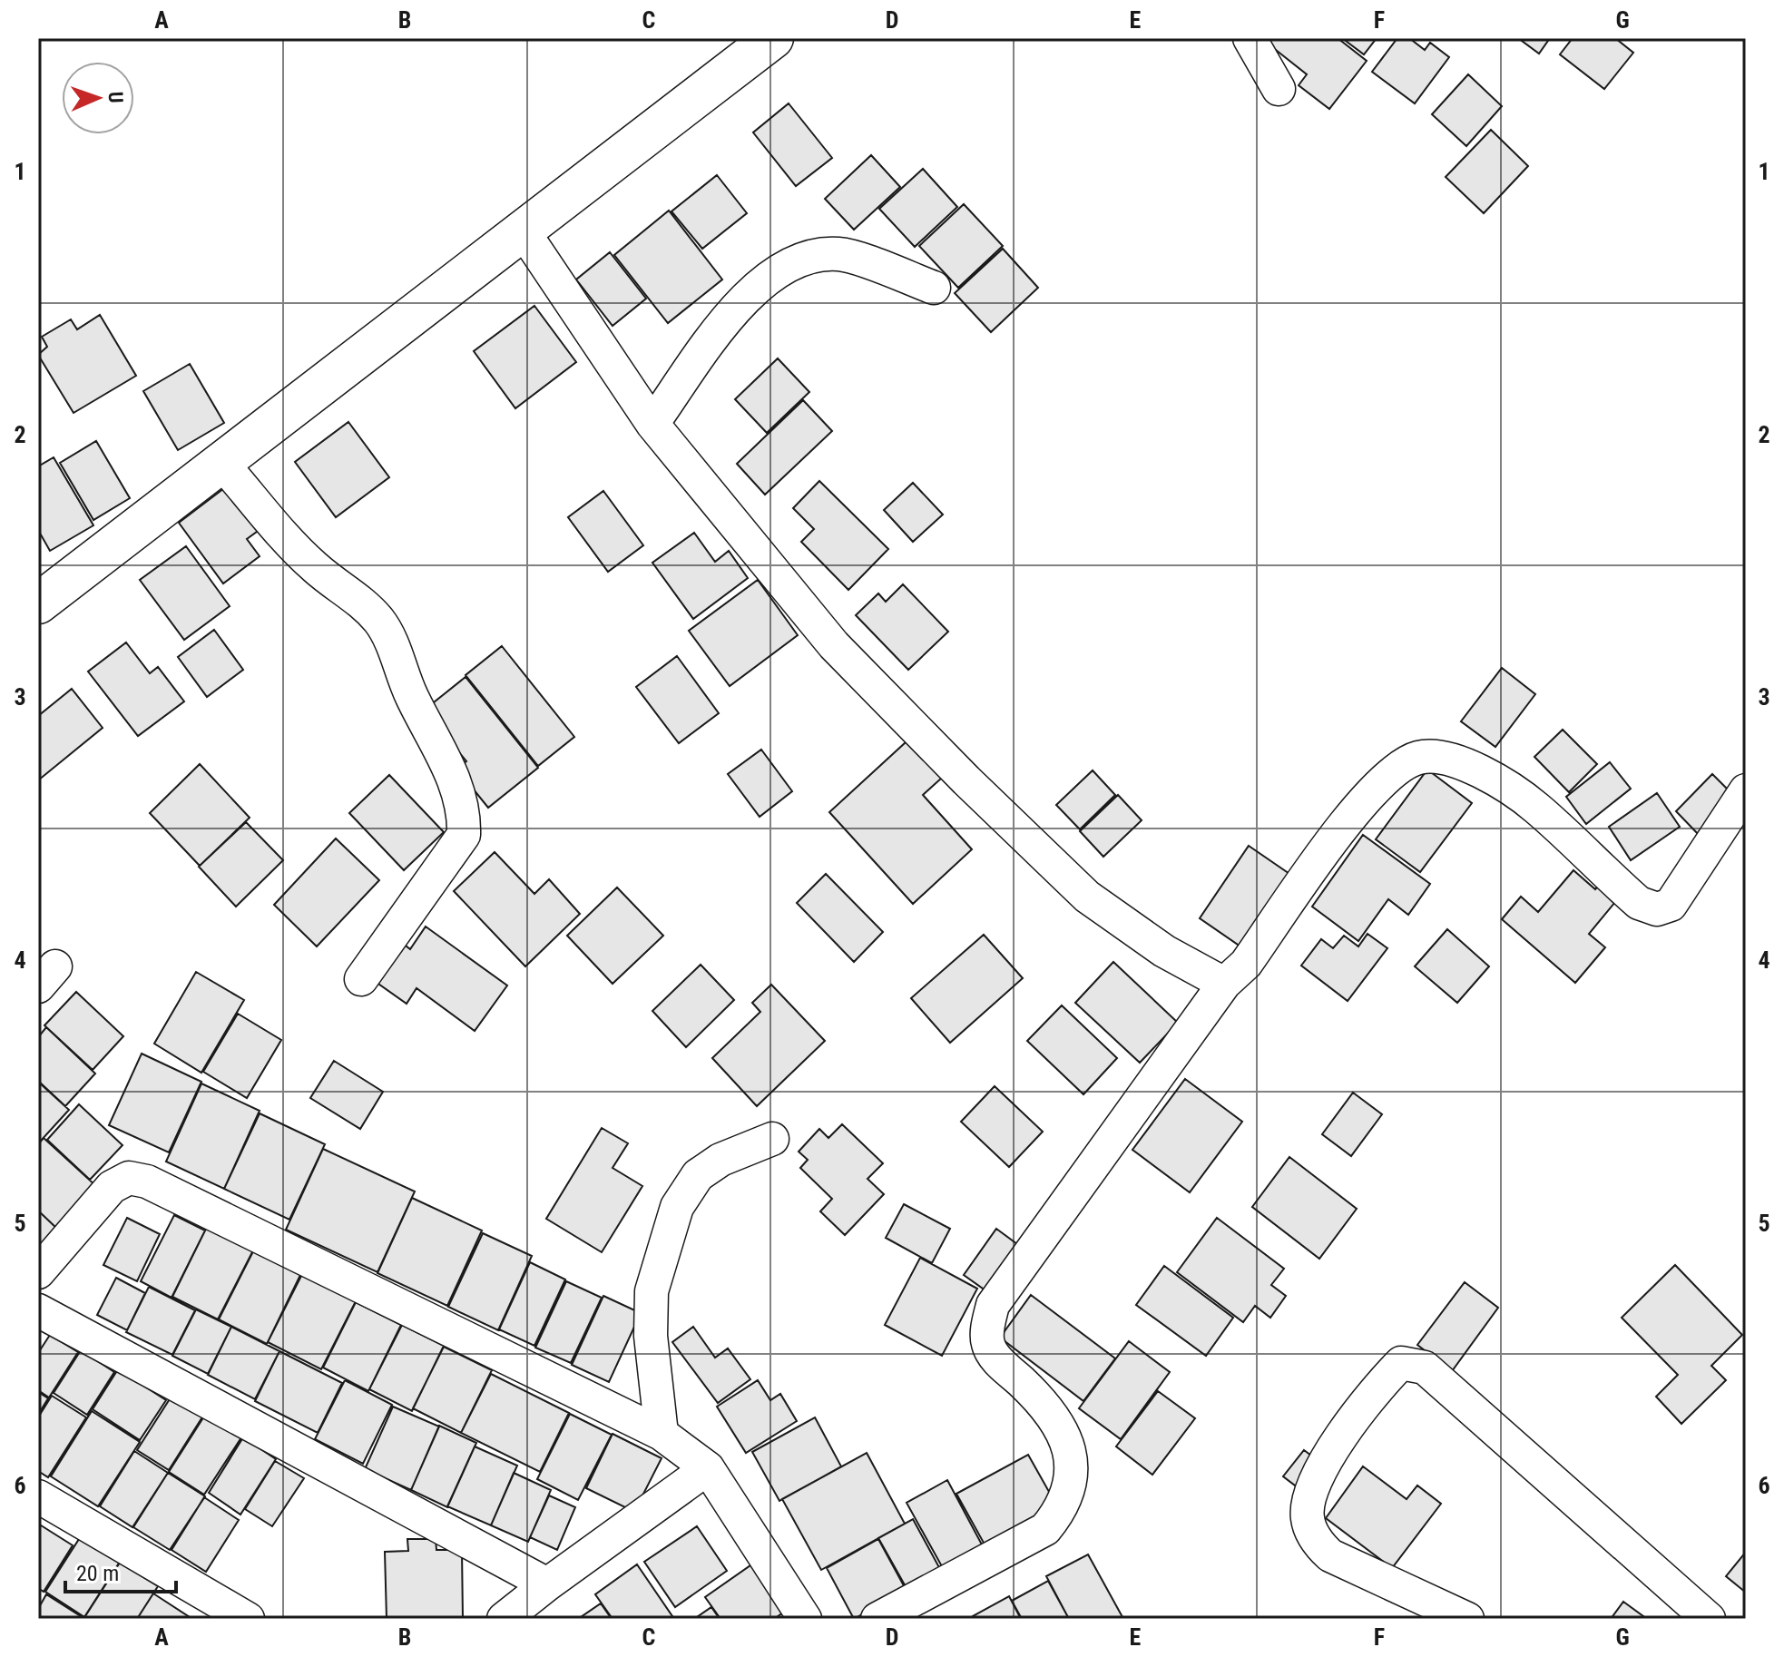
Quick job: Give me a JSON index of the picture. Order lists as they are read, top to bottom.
{
  "scale_bar": "20 m",
  "north": "right",
  "grid": {
    "columns": [
      "A",
      "B",
      "C",
      "D",
      "E",
      "F",
      "G"
    ],
    "rows": [
      "1",
      "2",
      "3",
      "4",
      "5",
      "6"
    ]
  }
}
